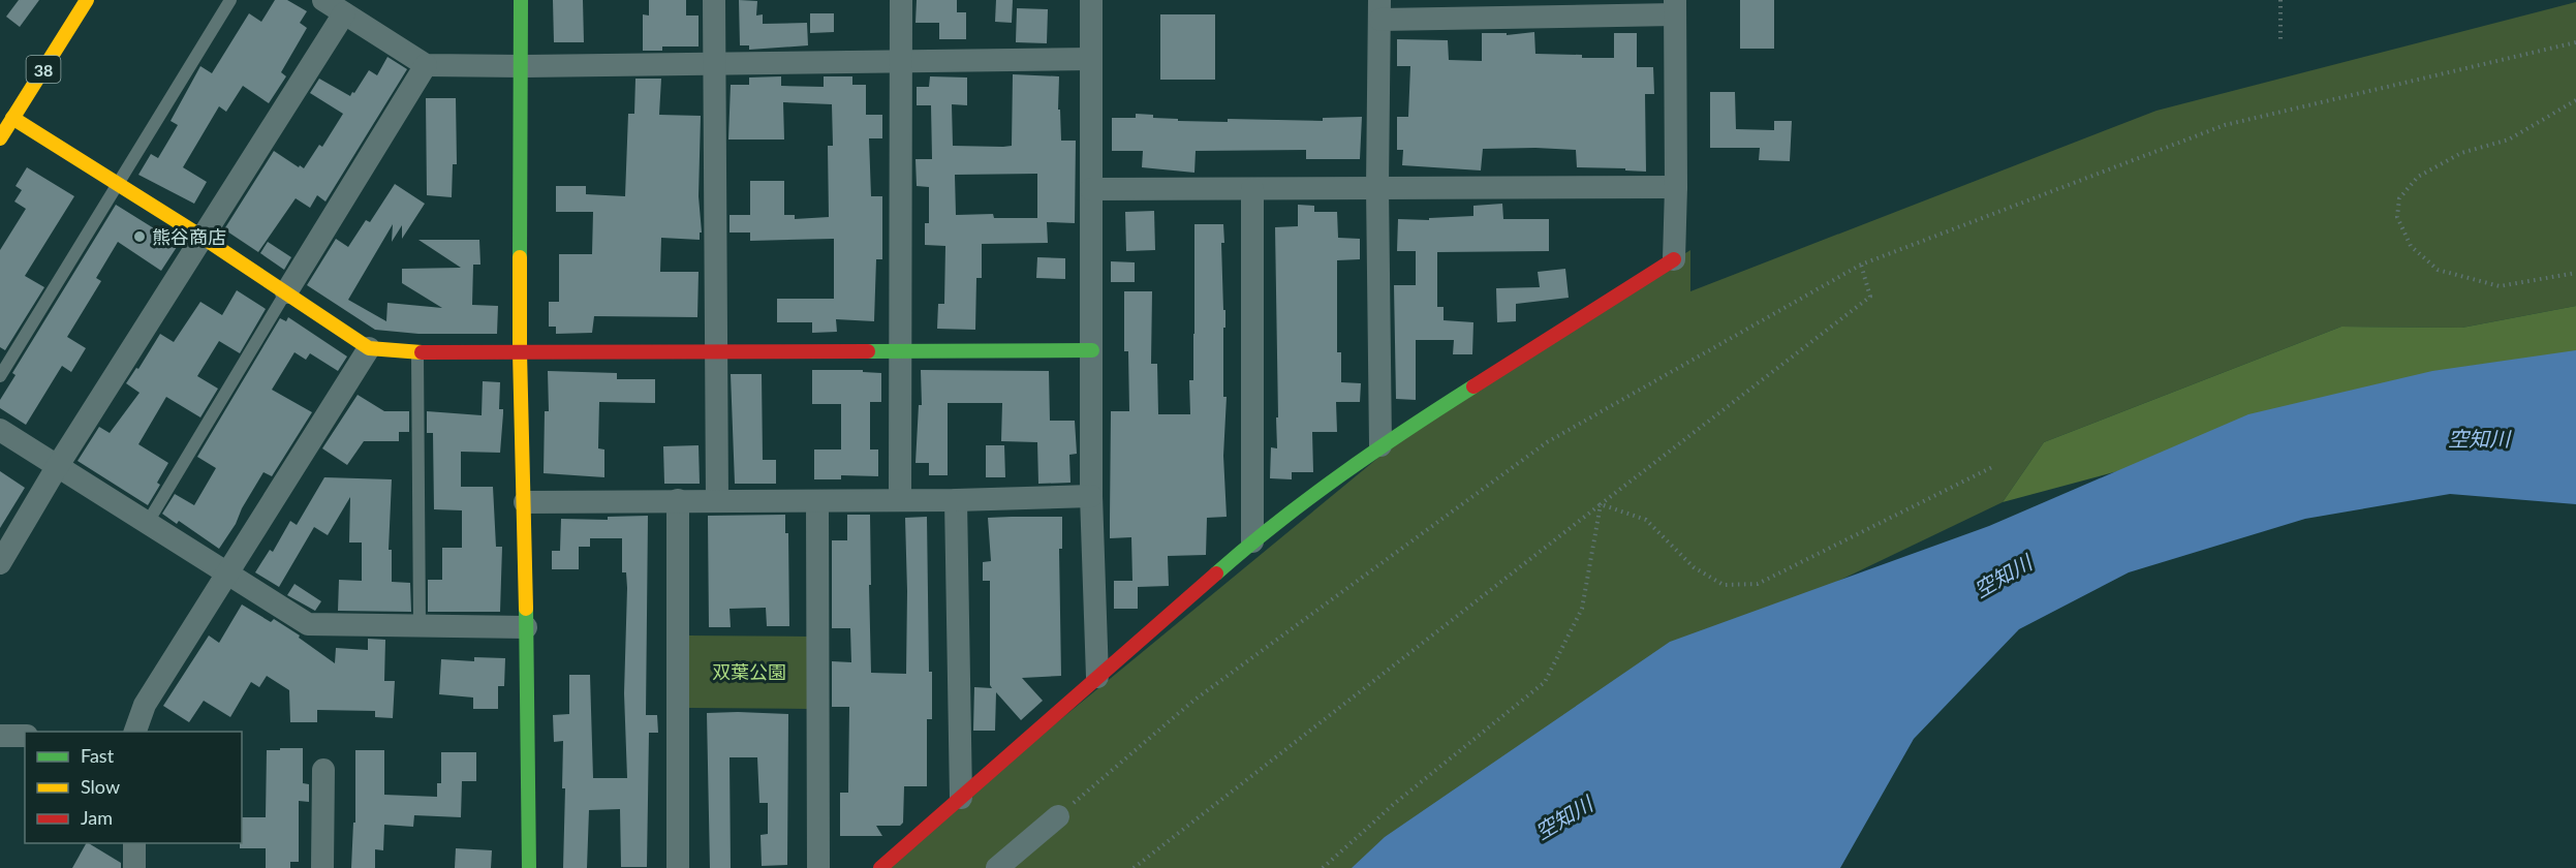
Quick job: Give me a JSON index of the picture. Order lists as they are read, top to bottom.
{
  "streets": {
    "main road": ["38"]
  },
  "water": ["空知川"],
  "parks": ["双葉公園"],
  "places": ["熊谷商店"],
  "legend": ["Fast", "Slow", "Jam"]
}
